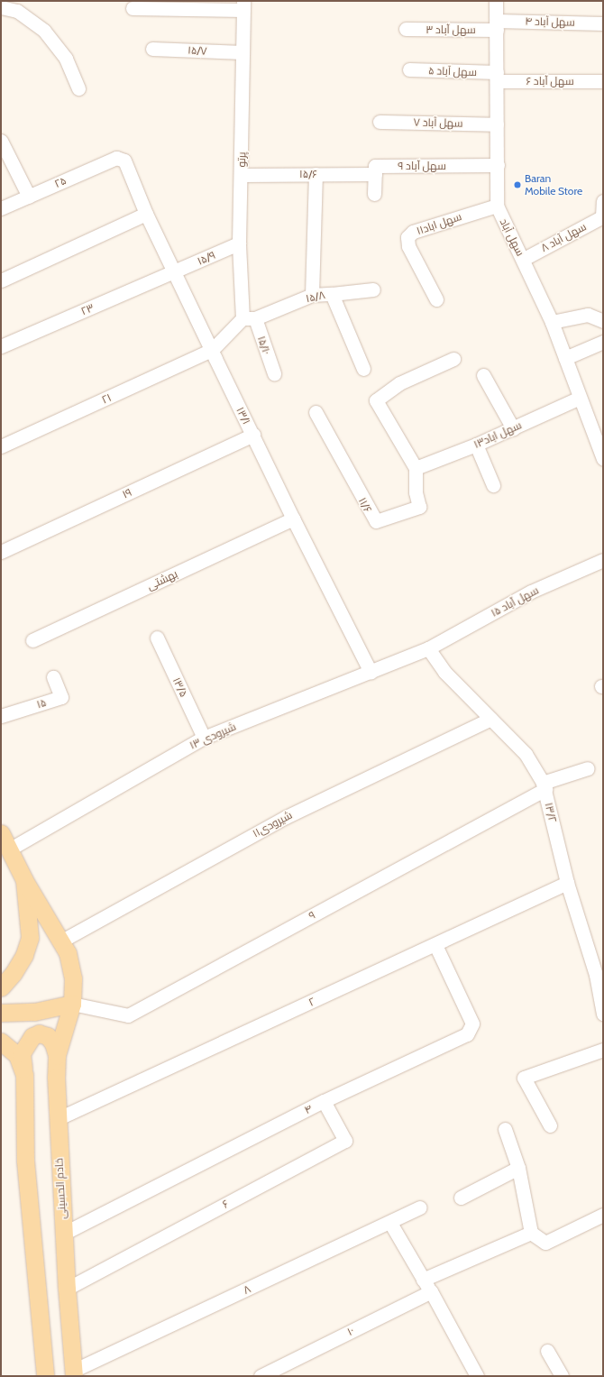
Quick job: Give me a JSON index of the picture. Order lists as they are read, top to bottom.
{
  "streets": {
    "main road": ["خادم الحسینی"],
    "street": [
      "سهل آباد ۴",
      "سهل آباد ۳",
      "۱۵/۷",
      "سهل آباد ۵",
      "سهل آباد ۶",
      "سهل آباد ۷",
      "پرتو",
      "سهل آباد ۹",
      "۱۵/۶",
      "۲۵",
      "سهل اباد۱۱",
      "سهل آباد",
      "سهل آباد ۸",
      "۱۵/۹",
      "۱۵/۸",
      "۲۳",
      "۱۵/۱۰",
      "۲۱",
      "۱۳/۱",
      "سهل اباد۱۳",
      "۱۹",
      "۱۱/۶",
      "بهشتی",
      "سهل آباد ۱۵",
      "۱۳/۵",
      "۱۵",
      "شیرودی ۱۳",
      "۱۳/۲",
      "۱۱شیرودی",
      "۹",
      "۲",
      "۴",
      "۶",
      "۸",
      "۱۰"
    ]
  },
  "crossings": [
    ["سهل آباد ۴", "سهل آباد ۳"],
    ["سهل آباد ۴", "سهل آباد"],
    ["سهل آباد ۳", "سهل آباد"],
    ["۱۵/۷", "پرتو"],
    ["سهل آباد ۵", "سهل آباد ۶"],
    ["سهل آباد ۵", "سهل آباد"],
    ["سهل آباد ۶", "سهل آباد"],
    ["سهل آباد ۷", "سهل آباد"],
    ["پرتو", "۱۵/۶"],
    ["پرتو", "۱۵/۹"],
    ["پرتو", "۱۵/۸"],
    ["پرتو", "۱۵/۱۰"],
    ["سهل آباد ۹", "۱۵/۶"],
    ["سهل آباد ۹", "سهل آباد"],
    ["۲۵", "۱۳/۱"],
    ["سهل اباد۱۱", "سهل آباد"],
    ["سهل آباد", "سهل آباد ۸"],
    ["سهل آباد", "سهل اباد۱۳"],
    ["۱۵/۹", "۲۳"],
    ["۱۵/۹", "۱۳/۱"],
    ["۱۵/۸", "۱۵/۱۰"],
    ["۲۳", "۱۳/۱"],
    ["۲۱", "۱۳/۱"],
    ["۱۳/۱", "۱۹"],
    ["۱۳/۱", "بهشتی"],
    ["۱۳/۱", "شیرودی ۱۳"],
    ["سهل اباد۱۳", "۱۱/۶"],
    ["سهل آباد ۱۵", "شیرودی ۱۳"],
    ["سهل آباد ۱۵", "۱۳/۲"],
    ["۱۳/۵", "شیرودی ۱۳"],
    ["شیرودی ۱۳", "۱۳/۲"],
    ["شیرودی ۱۳", "خادم الحسینی"],
    ["۱۳/۲", "۱۱شیرودی"],
    ["۱۳/۲", "۹"],
    ["۱۳/۲", "۲"],
    ["۱۱شیرودی", "خادم الحسینی"],
    ["۹", "خادم الحسینی"],
    ["۲", "۴"],
    ["۲", "خادم الحسینی"],
    ["۴", "خادم الحسینی"],
    ["۴", "۶"],
    ["خادم الحسینی", "۶"],
    ["خادم الحسینی", "۸"]
  ],
  "places": ["Baran Mobile Store"]
}
